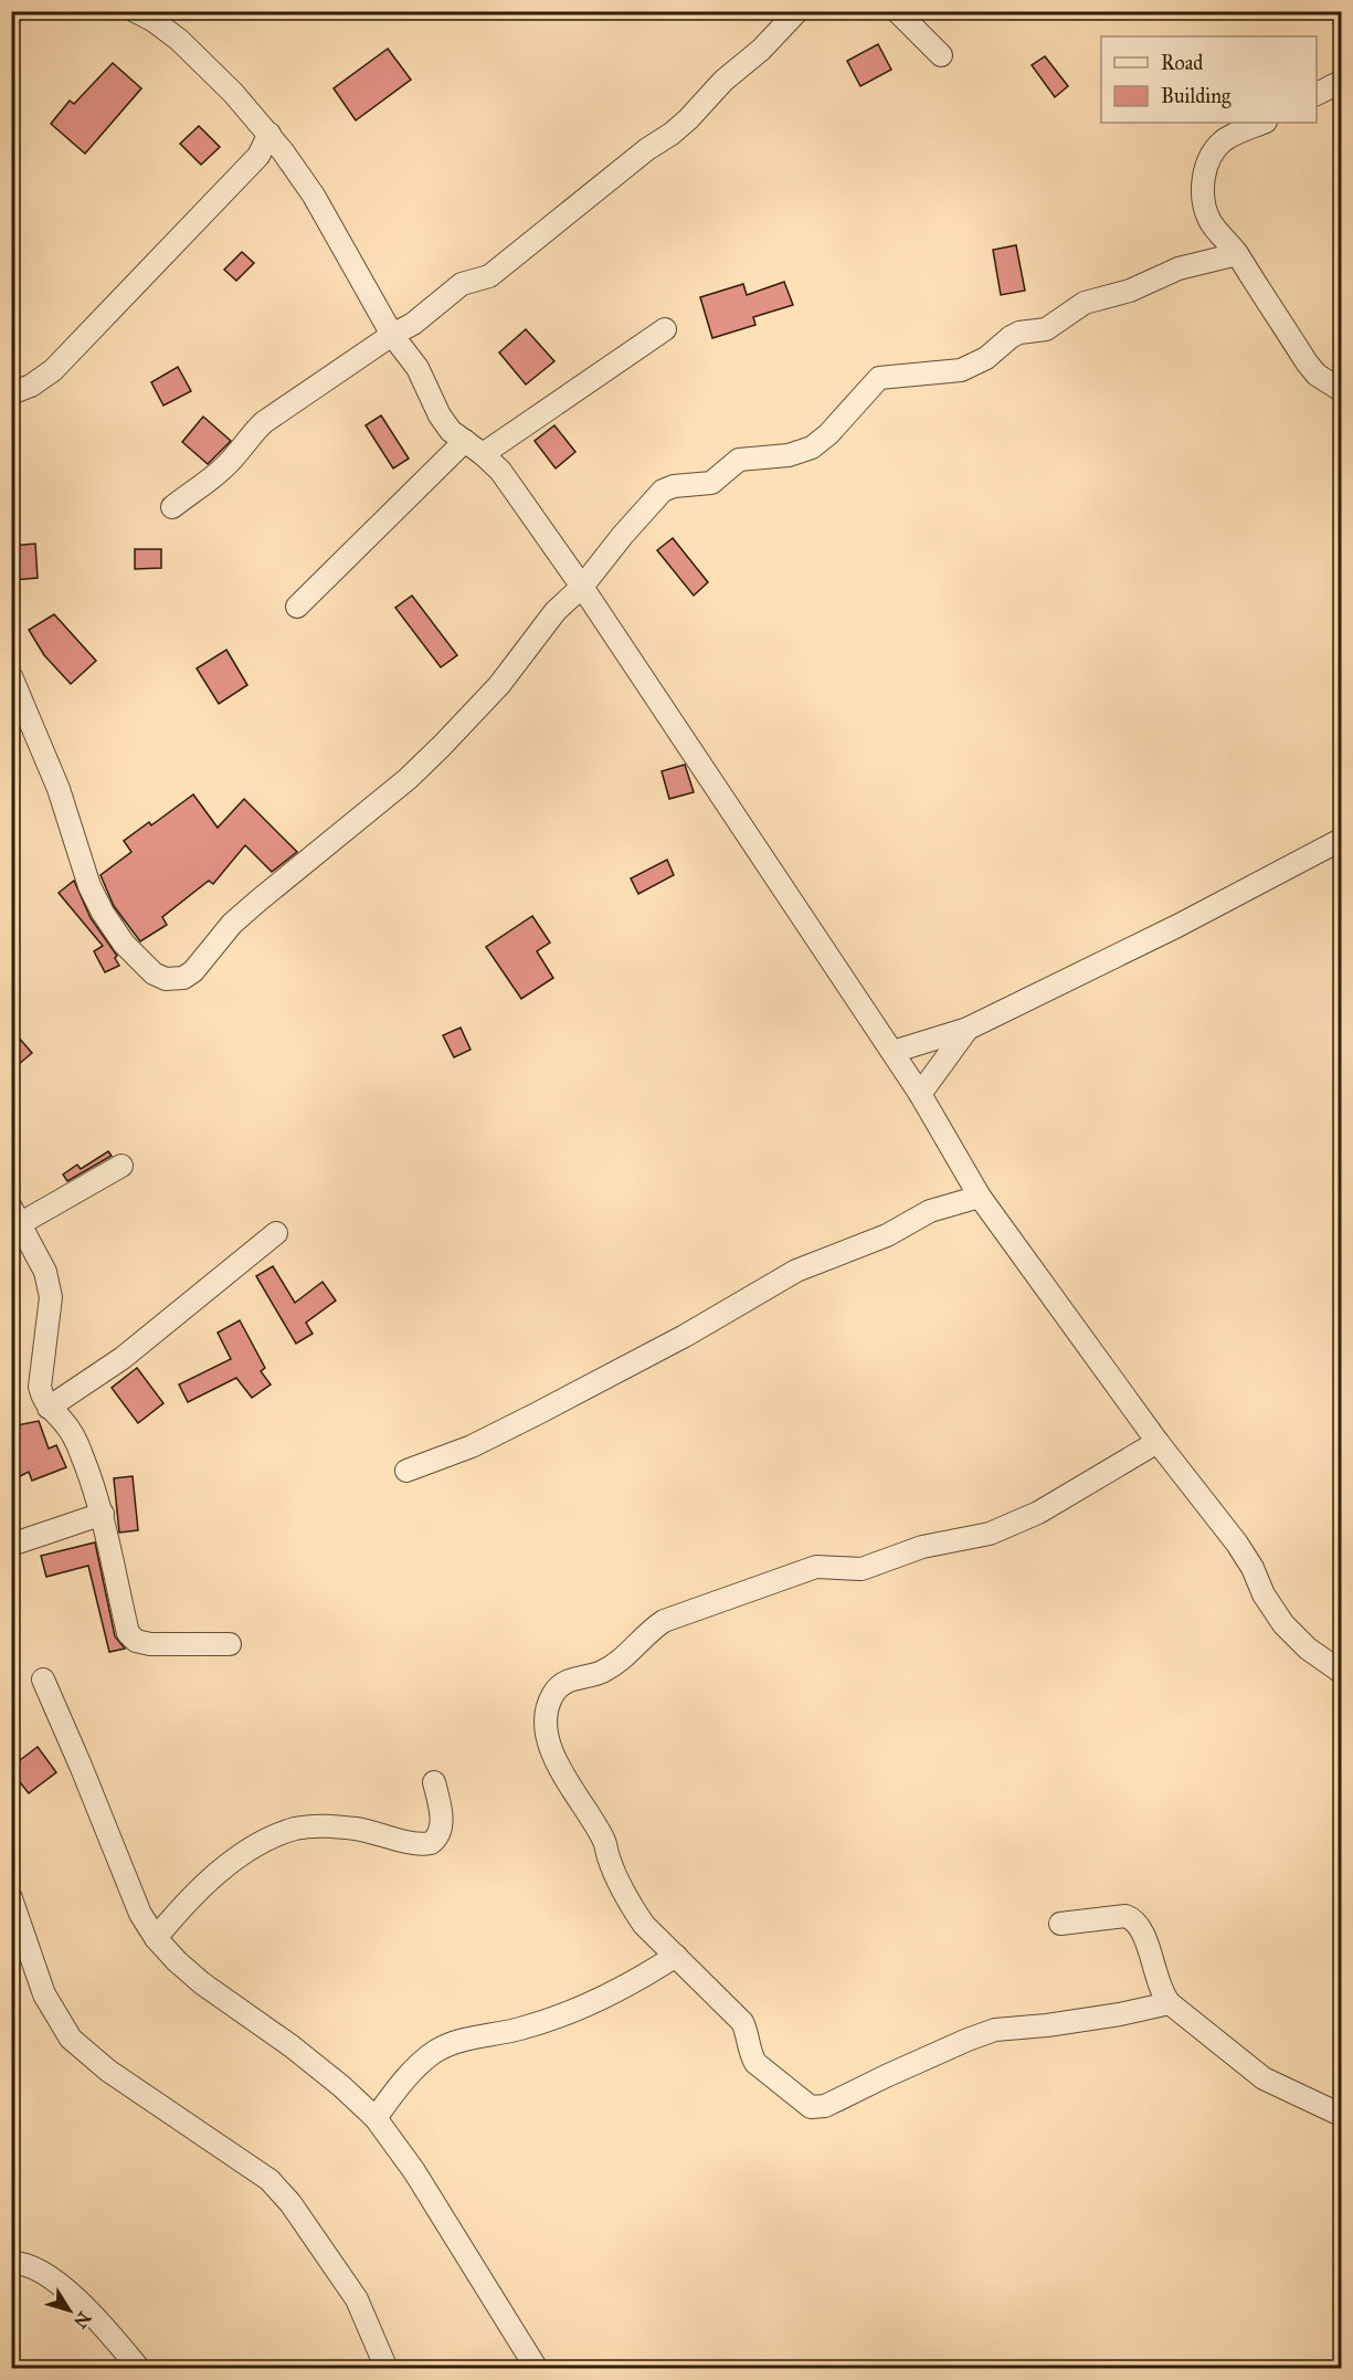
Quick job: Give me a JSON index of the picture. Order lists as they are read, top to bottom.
{
  "legend": ["Road", "Building"],
  "north": "bottom right"
}
